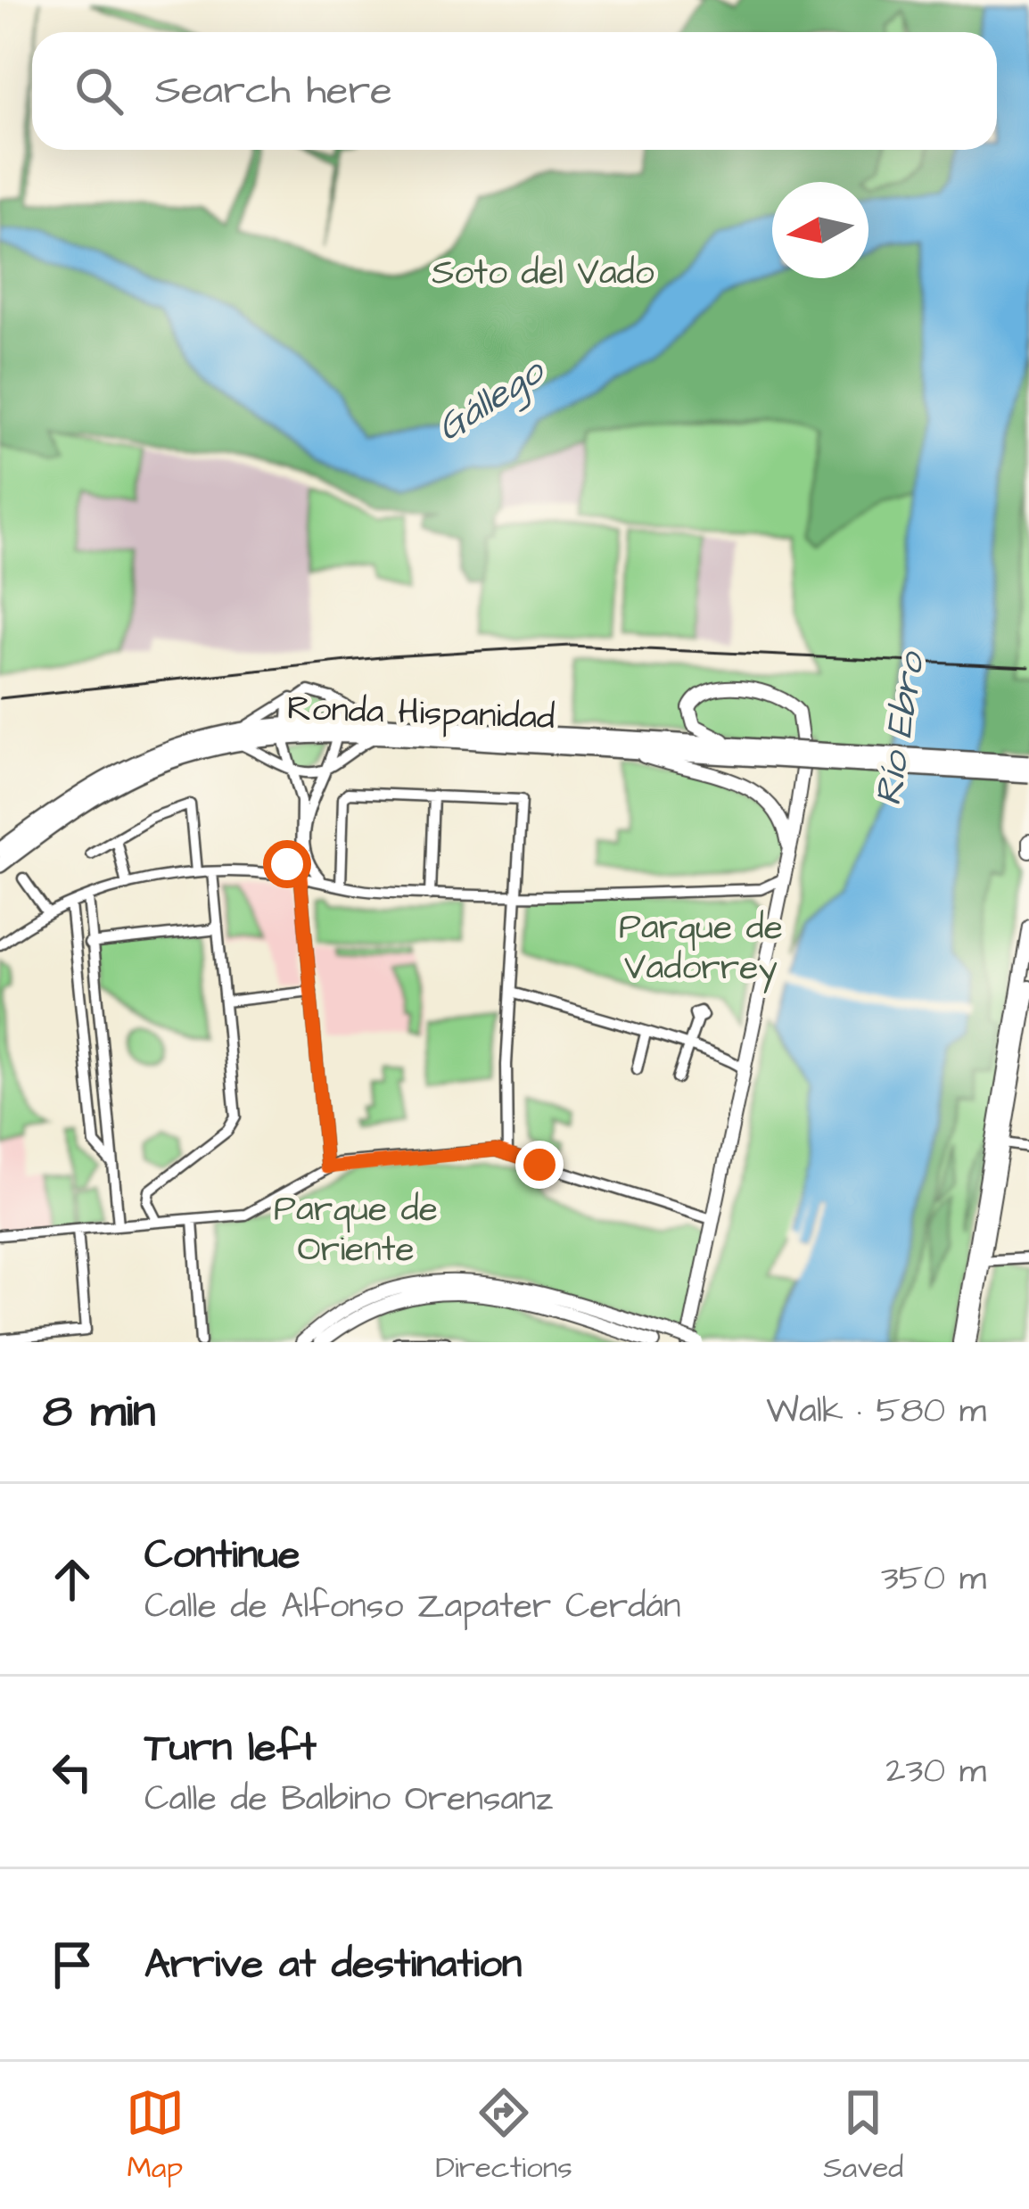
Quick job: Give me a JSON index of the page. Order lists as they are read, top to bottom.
{
  "streets": {
    "highway": ["Ronda Hispanidad"]
  },
  "water": ["Gállego", "Río Ebro"],
  "parks": ["Soto del Vado", "Parque de Vadorrey", "Parque de Oriente"],
  "north": "left",
  "page": {
    "search": "Search here",
    "heading": ["8 min", "Walk · 580 m"],
    "list": [
      ["Continue", "Calle de Alfonso Zapater Cerdán", "350 m"],
      ["Turn left", "Calle de Balbino Orensanz", "230 m"],
      "Arrive at destination"
    ],
    "nav": ["Map", "Directions", "Saved"]
  }
}
